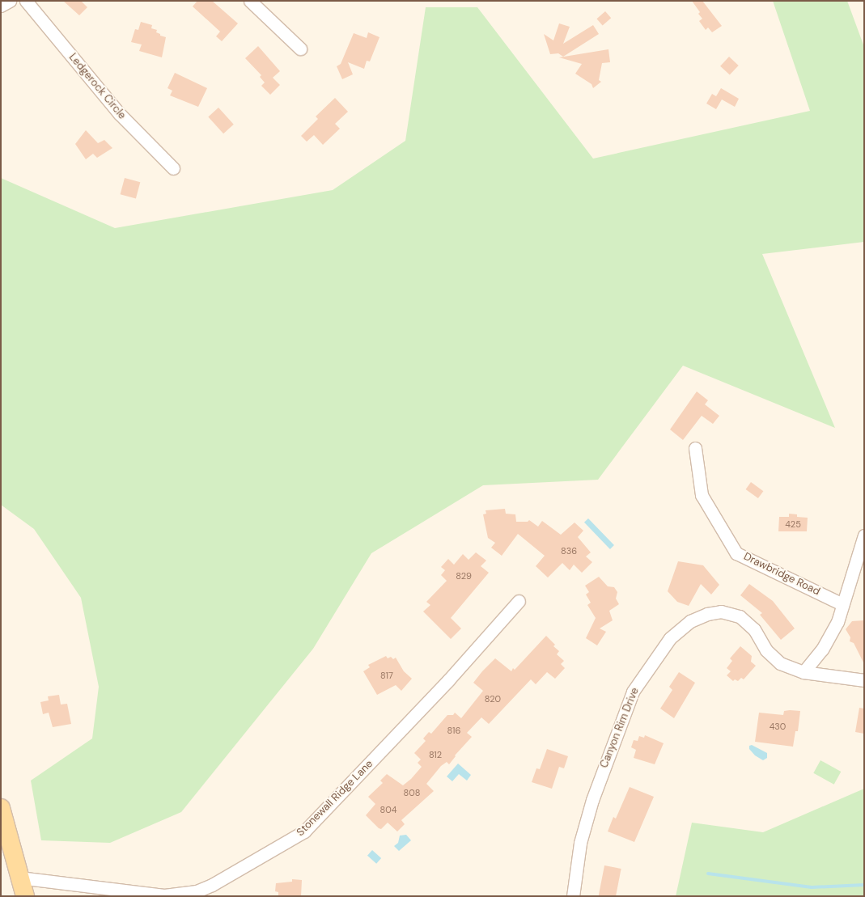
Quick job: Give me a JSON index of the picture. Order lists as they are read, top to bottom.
{
  "streets": {
    "street": [
      "Ledgerock Circle",
      "Drawbridge Road",
      "Canyon Rim Drive",
      "Stonewall Ridge Lane"
    ]
  },
  "house_numbers": [
    "425",
    "836",
    "829",
    "817",
    "820",
    "430",
    "816",
    "812",
    "808",
    "804"
  ]
}
